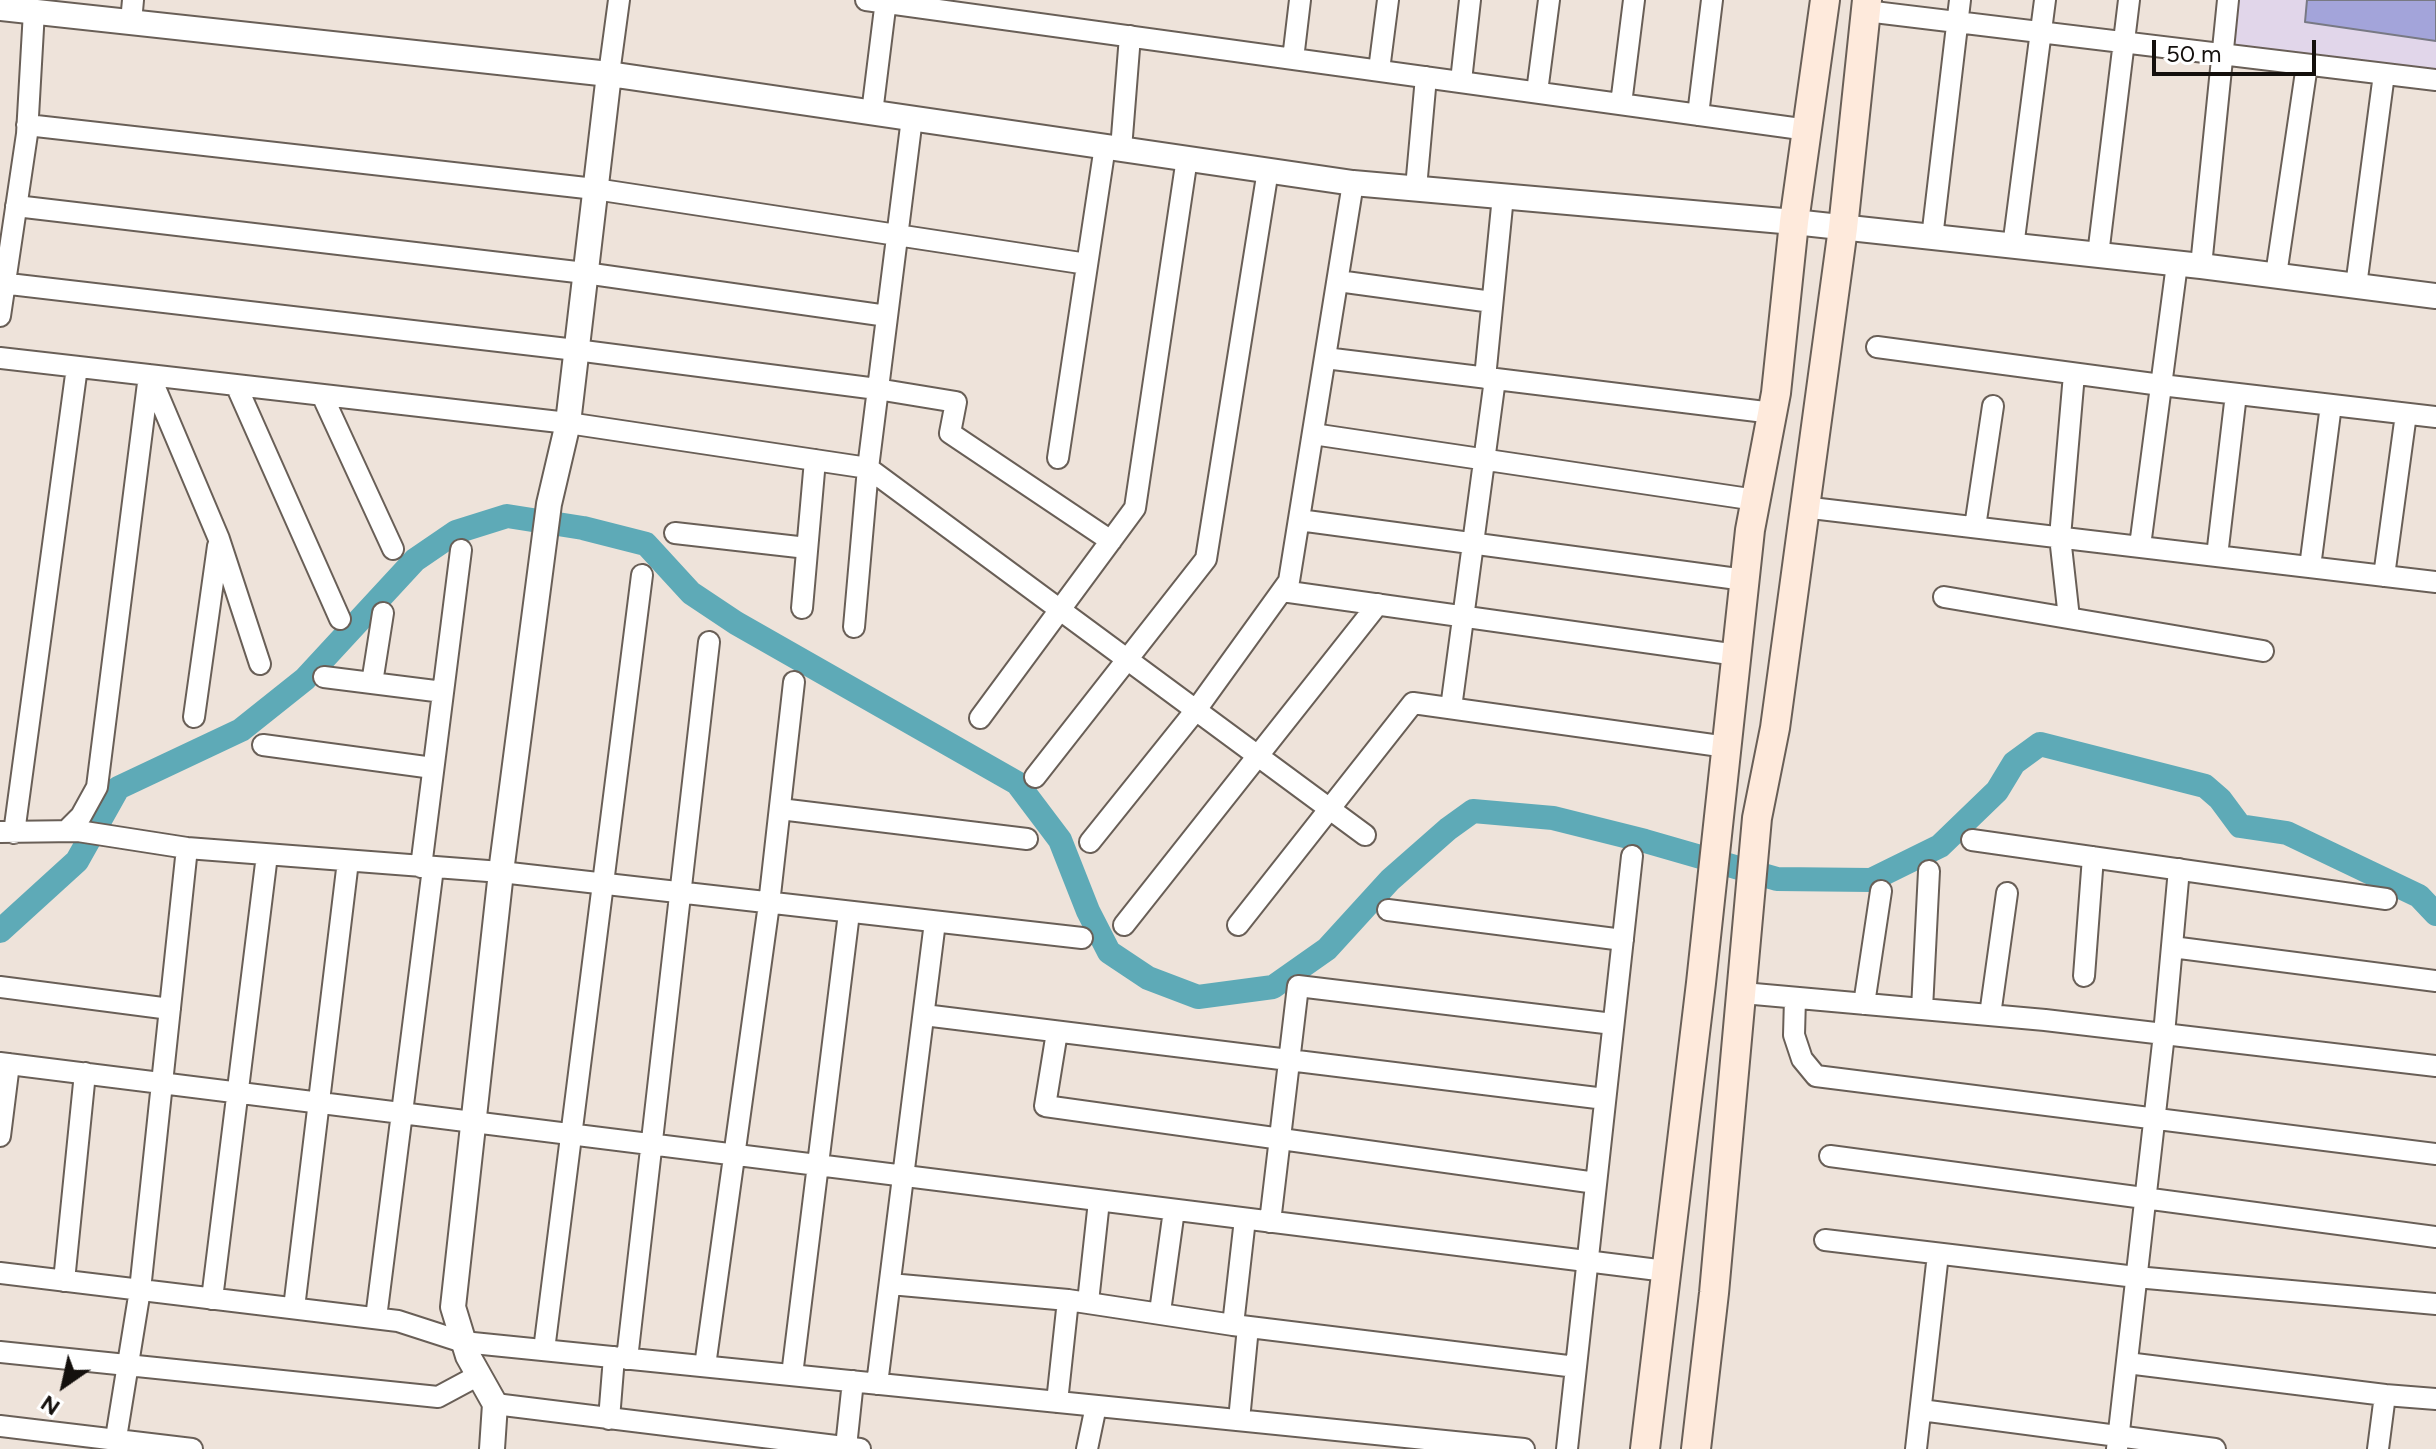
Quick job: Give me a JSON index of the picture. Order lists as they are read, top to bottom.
{
  "scale_bar": "50 m",
  "north": "bottom left"
}
